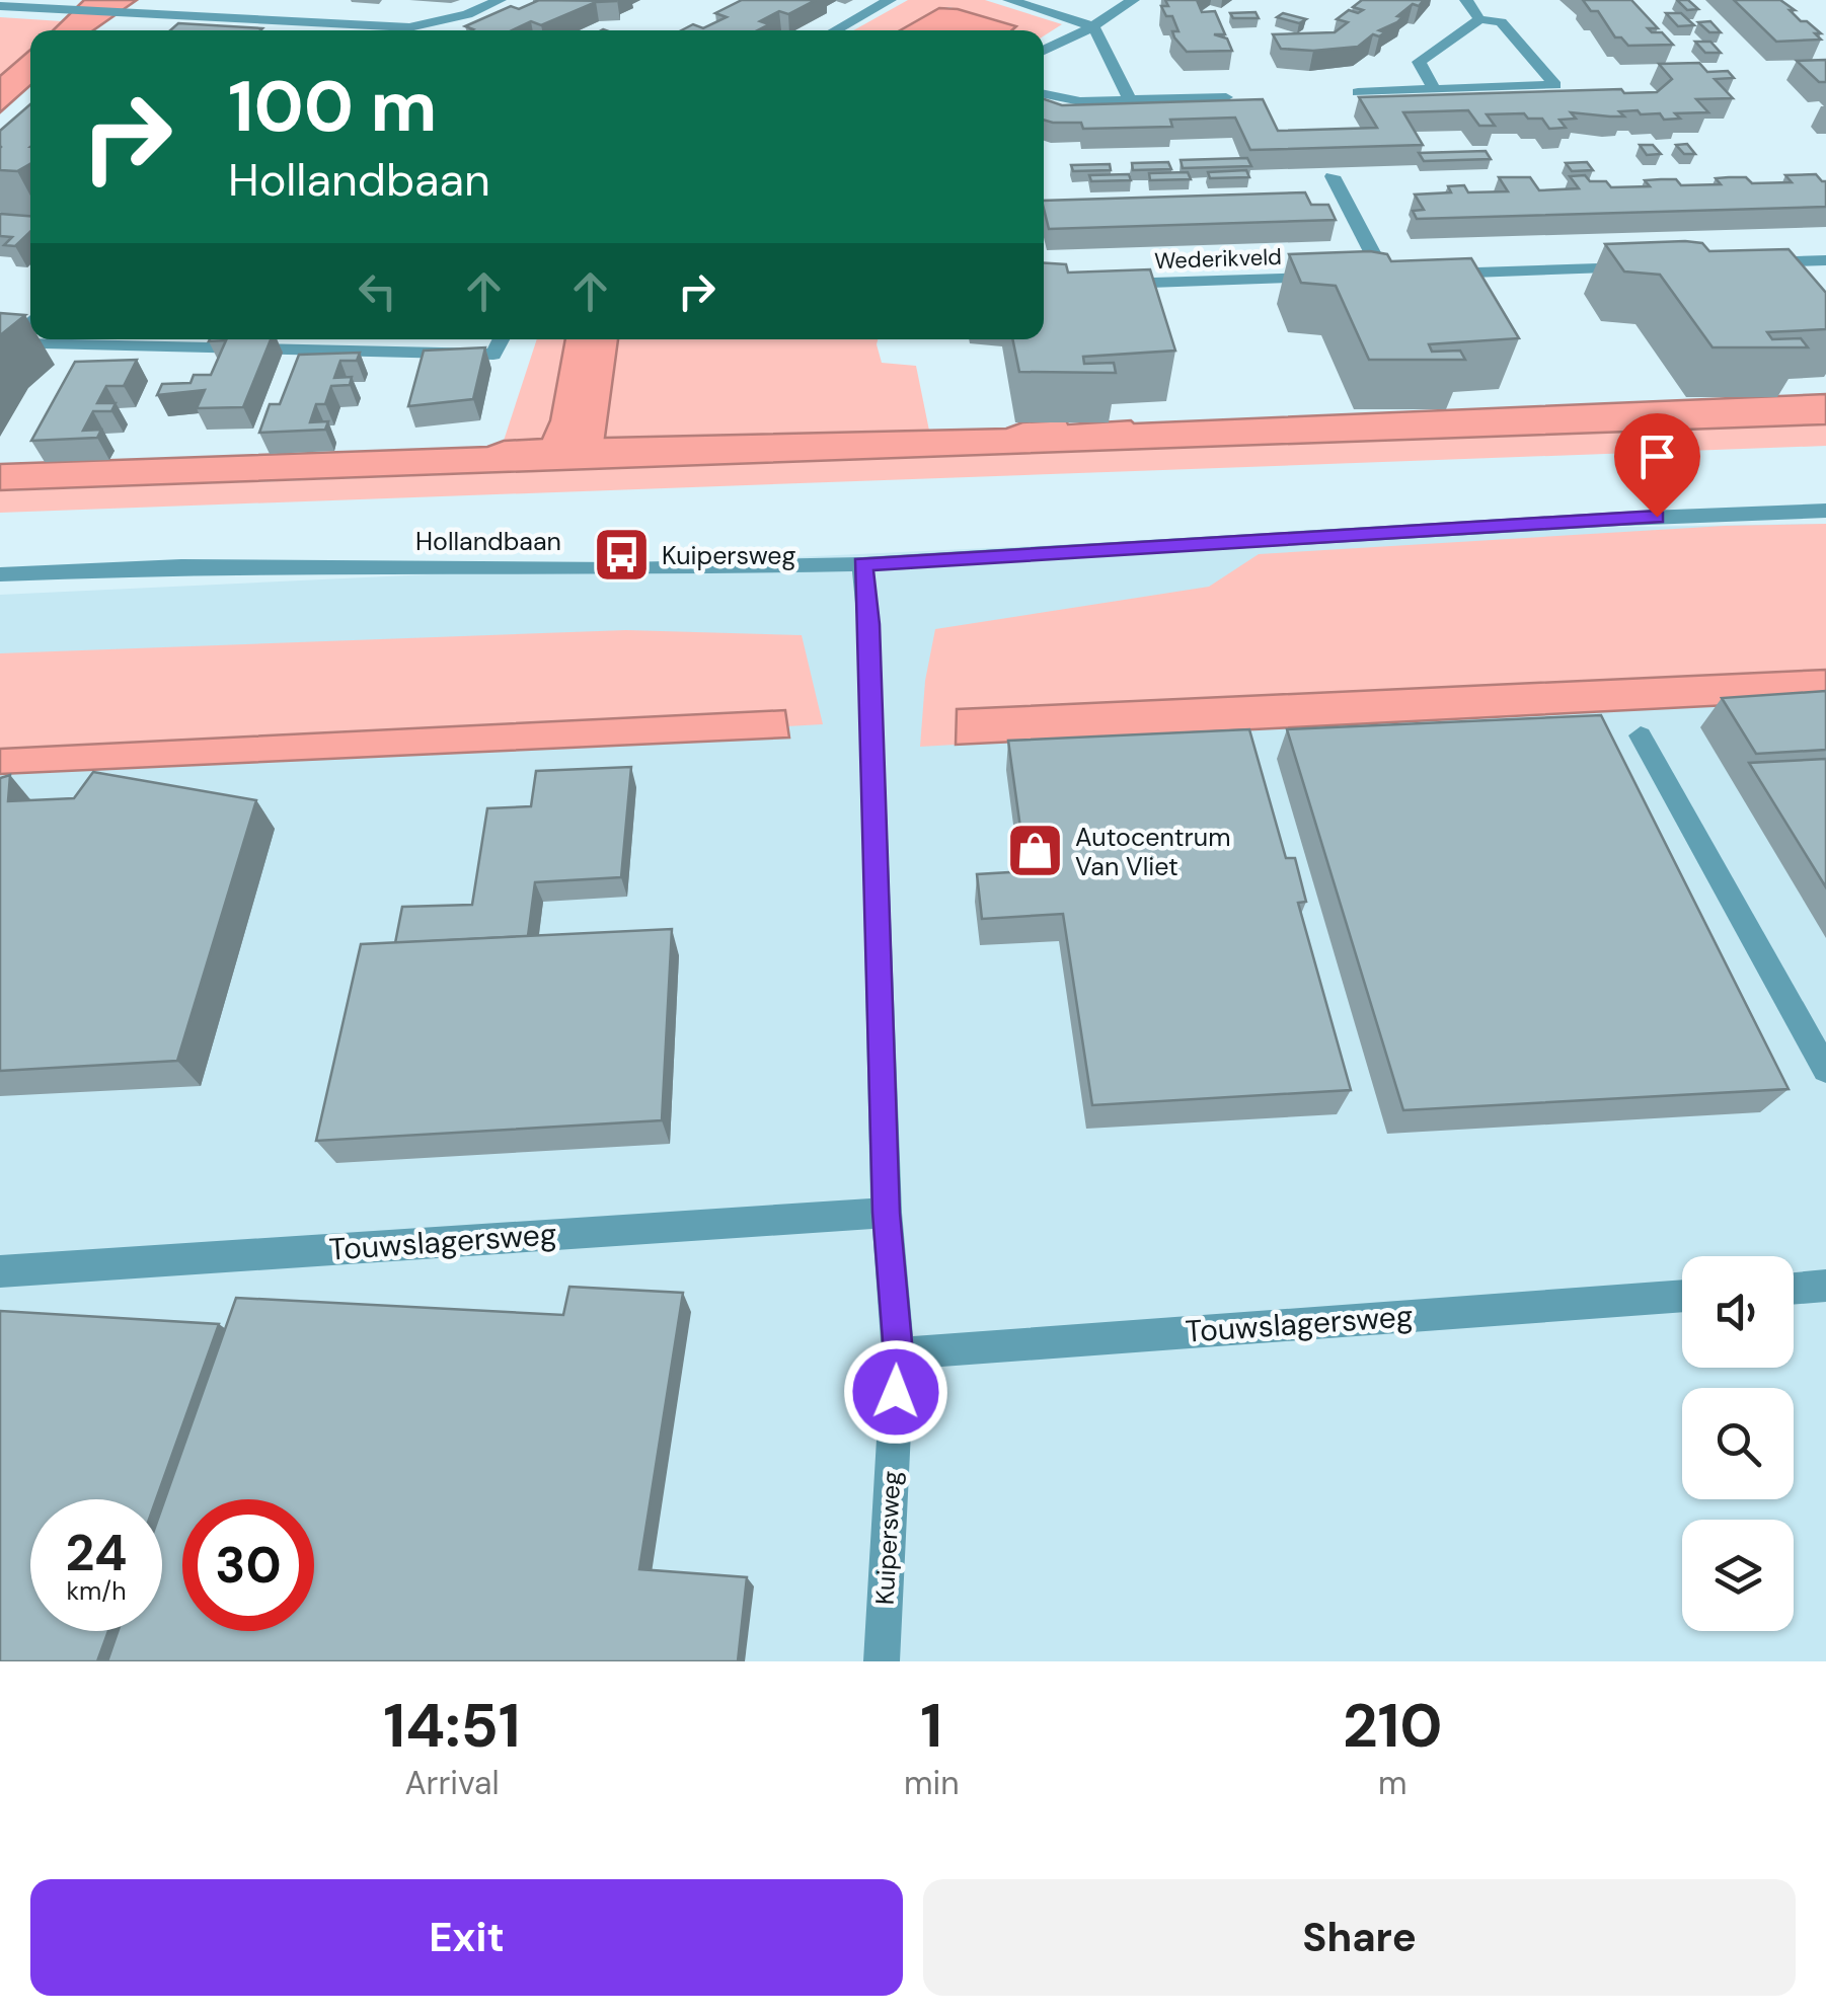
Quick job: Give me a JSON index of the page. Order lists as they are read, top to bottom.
{
  "streets": {
    "street": [
      "Wederikveld",
      "Hollandbaan",
      "Touwslagersweg",
      "Kuipersweg"
    ]
  },
  "crossings": [
    ["Hollandbaan", "Kuipersweg"],
    ["Touwslagersweg", "Kuipersweg"]
  ],
  "places": {
    "bus stop": ["Kuipersweg"],
    "shop": ["Autocentrum Van Vliet"]
  },
  "page": {
    "turn": ["100 m", "Hollandbaan"],
    "speed": "24 km/h",
    "limit": "30",
    "eta": [
      "14:51",
      "Arrival",
      "1",
      "min",
      "210",
      "m"
    ],
    "buttons": ["Exit", "Share"]
  }
}
